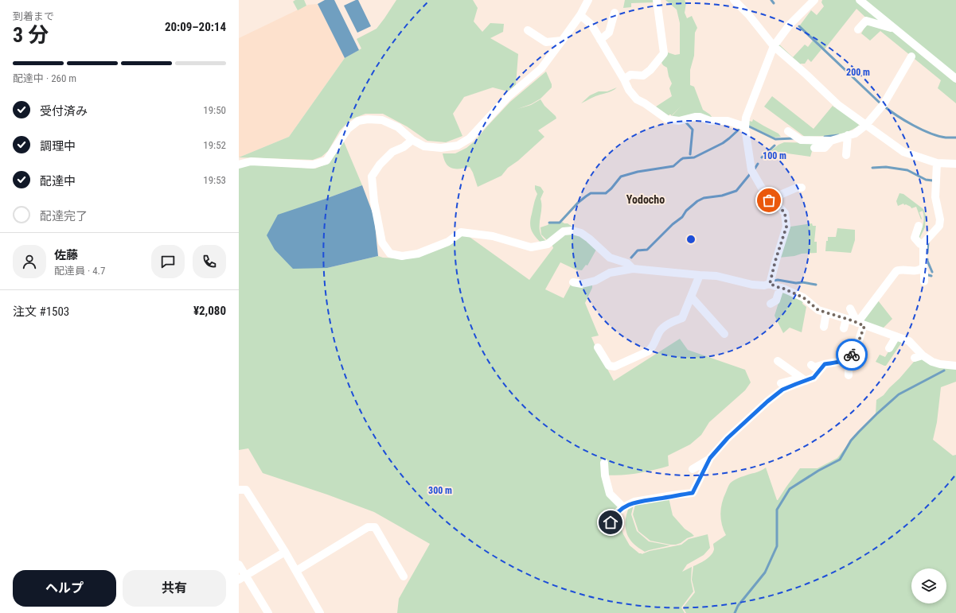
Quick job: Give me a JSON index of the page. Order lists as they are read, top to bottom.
{
  "districts": ["Yodocho"],
  "page": {
    "heading": ["3 分", "到着まで", "20:09–20:14"],
    "panel": [
      "佐藤",
      "配達員 · 4.7",
      "注文 #1503",
      "¥2,080"
    ],
    "bar": "配達中 · 260 m",
    "list": [
      ["受付済み", "19:50"],
      ["調理中", "19:52"],
      ["配達中", "19:53"],
      "配達完了"
    ],
    "buttons": ["ヘルプ", "共有"]
  },
  "rings": ["200 m", "100 m", "300 m"]
}
